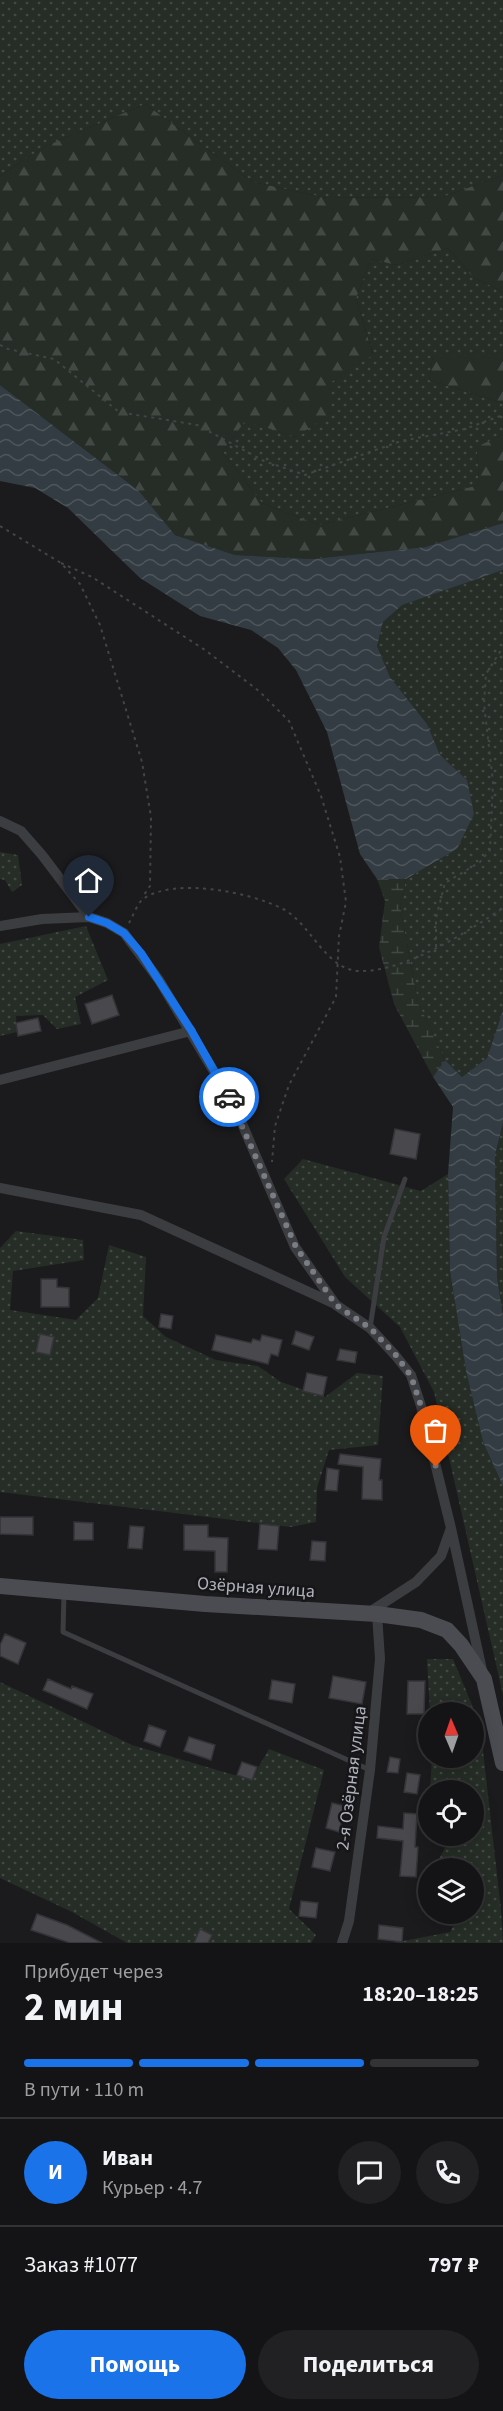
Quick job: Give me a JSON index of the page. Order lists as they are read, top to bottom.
{
  "streets": {
    "street": ["Озёрная улица", "2-я Озёрная улица"]
  },
  "crossings": [
    ["Озёрная улица", "2-я Озёрная улица"]
  ],
  "north": "top",
  "page": {
    "heading": ["2 мин", "Прибудет через", "18:20–18:25"],
    "panel": [
      "Иван",
      "Курьер · 4.7",
      "Заказ #1077",
      "797 ₽"
    ],
    "bar": "В пути · 110 m",
    "round": "И",
    "buttons": ["Помощь", "Поделиться"]
  }
}
